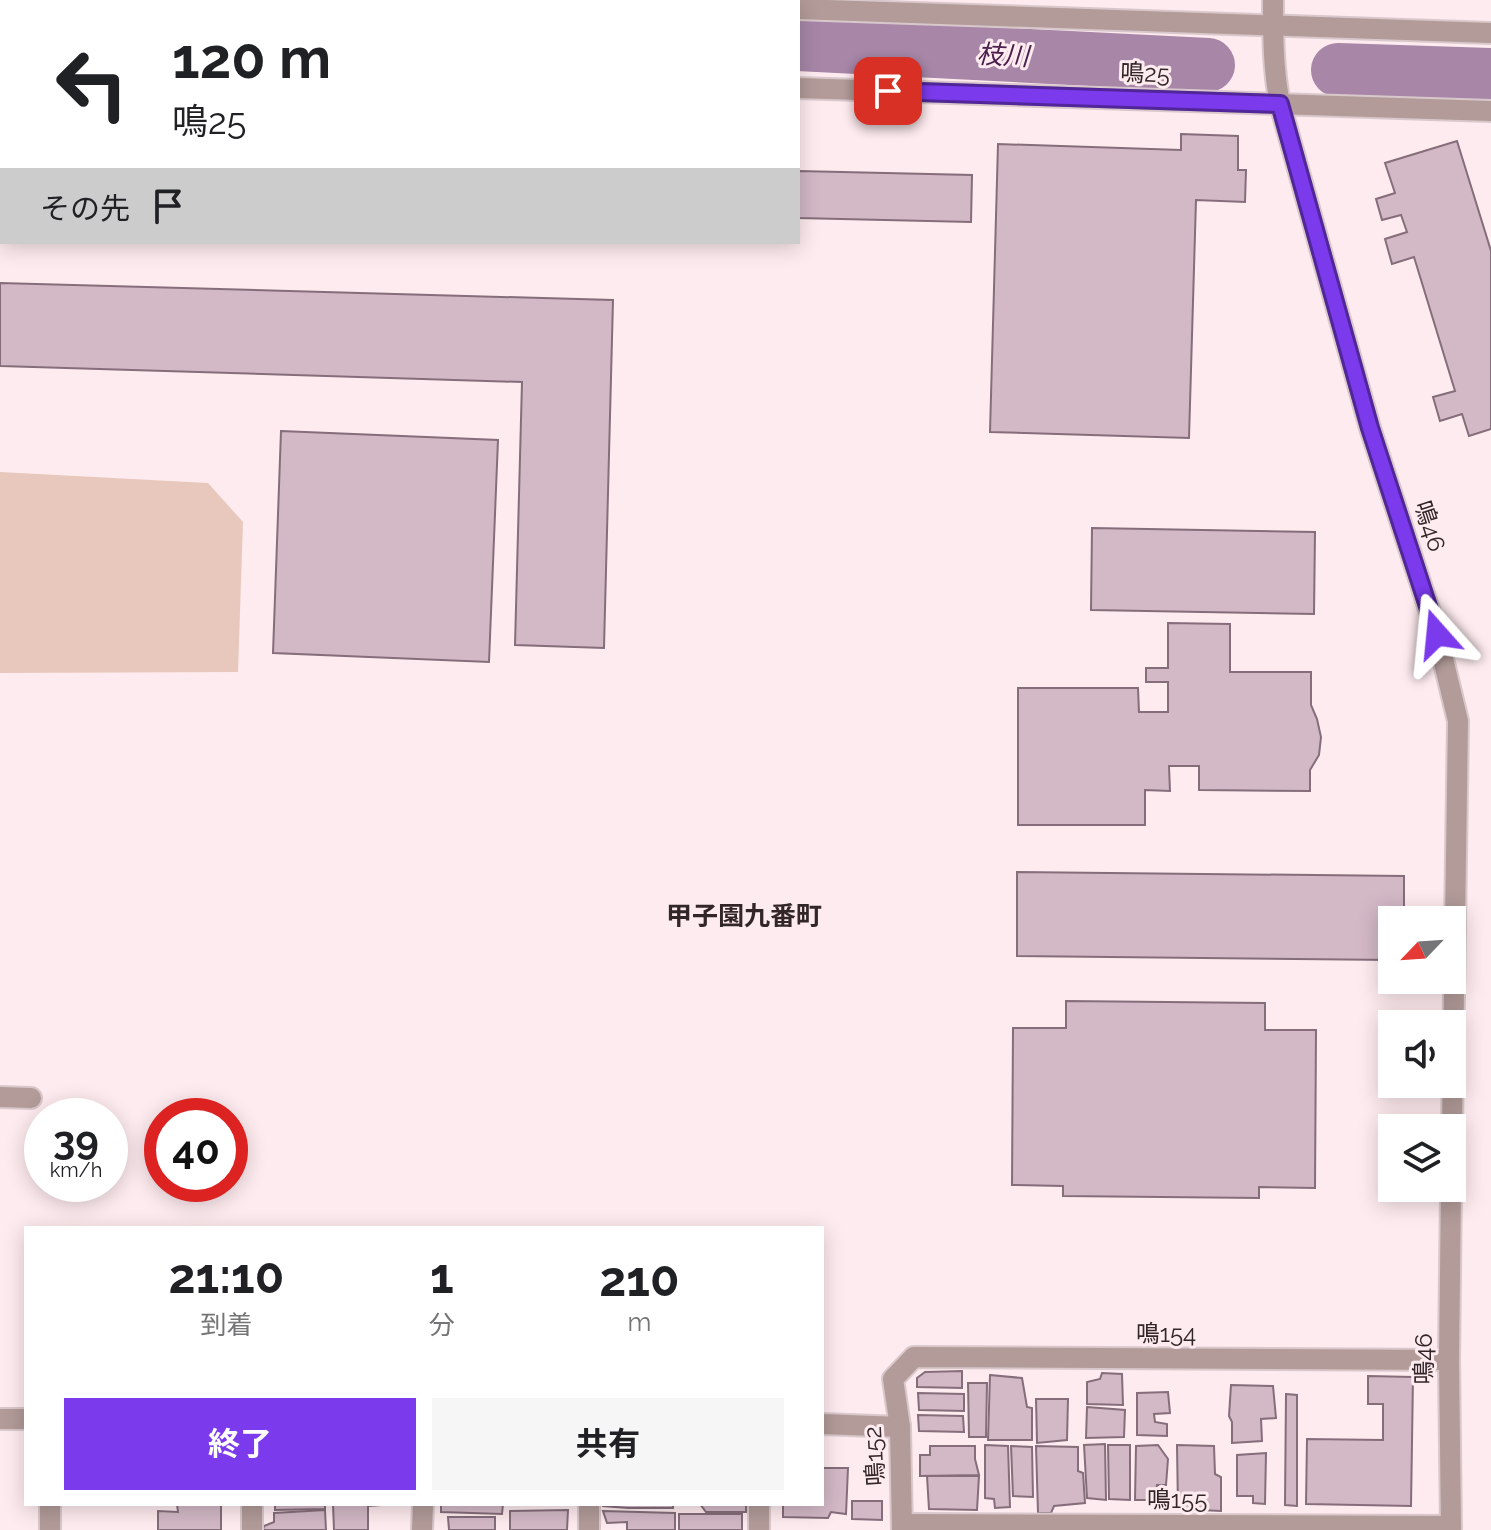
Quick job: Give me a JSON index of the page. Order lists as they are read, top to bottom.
{
  "streets": {
    "street": [
      "鳴25",
      "鳴46",
      "鳴154",
      "鳴152",
      "鳴155"
    ]
  },
  "crossings": [
    ["鳴25", "鳴46"],
    ["鳴46", "鳴154"],
    ["鳴46", "鳴155"],
    ["鳴154", "鳴152"],
    ["鳴152", "鳴155"]
  ],
  "districts": ["甲子園九番町"],
  "water": ["枝川"],
  "north": "bottom left",
  "page": {
    "turn": ["120 m", "鳴25"],
    "then": "その先",
    "speed": "39 km/h",
    "limit": "40",
    "eta": [
      "21:10",
      "到着",
      "1",
      "分",
      "210",
      "m"
    ],
    "buttons": ["終了", "共有"]
  }
}
